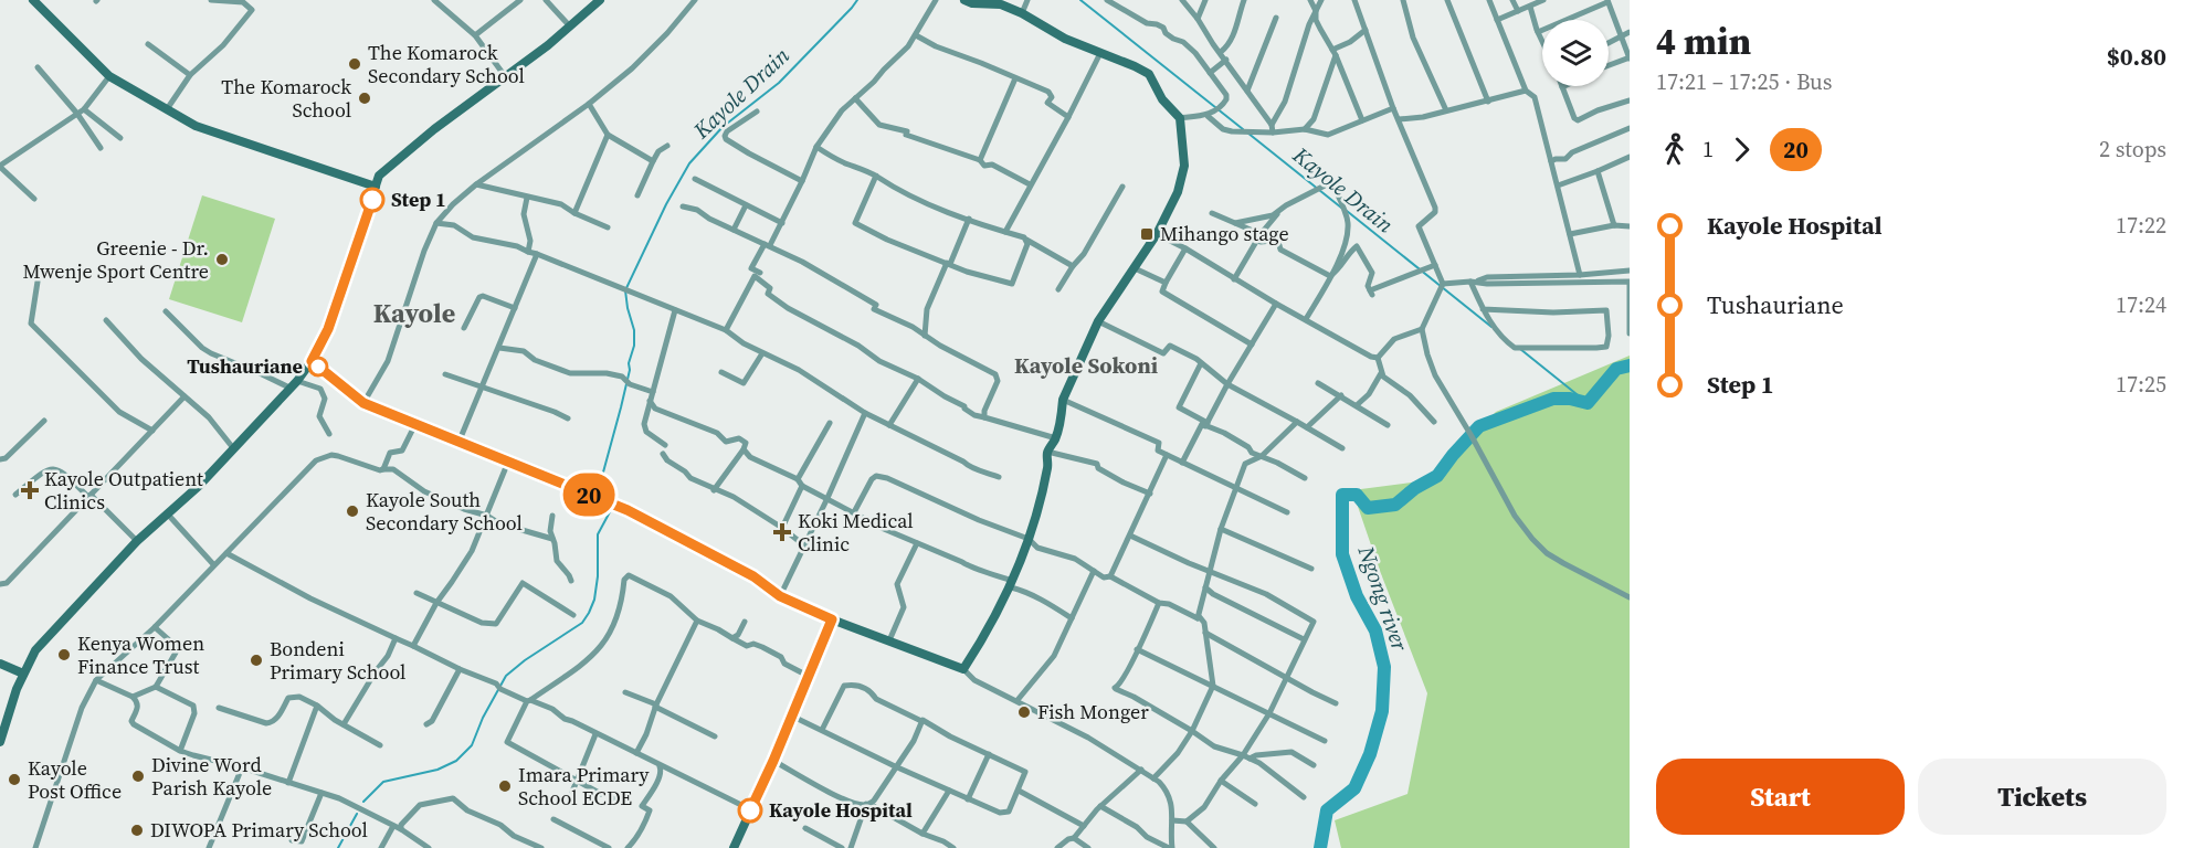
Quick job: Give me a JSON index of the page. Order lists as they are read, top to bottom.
{
  "districts": ["Kayole", "Kayole Sokoni"],
  "water": ["Kayole Drain", "Ngong river"],
  "places": {
    "other": [
      "The Komarock Secondary School",
      "The Komarock School",
      "Step 1",
      "Greenie - Dr. Mwenje Sport Centre",
      "Tushauriane",
      "Kayole South Secondary School",
      "Kenya Women Finance Trust",
      "Bondeni Primary School",
      "Fish Monger",
      "Divine Word Parish Kayole",
      "Kayole Post Office",
      "Imara Primary School ECDE",
      "Kayole Hospital",
      "DIWOPA Primary School"
    ],
    "transit": ["Mihango stage"],
    "health": ["Kayole Outpatient Clinics", "Koki Medical Clinic"]
  },
  "lines": ["bus line 20"],
  "page": {
    "on_map": "20",
    "heading": ["4 min", "17:21 – 17:25 · Bus", "$0.80"],
    "legs": ["1", "20", "2 stops"],
    "list": [
      {
        "name": "Kayole Hospital",
        "value": "17:22"
      },
      {
        "name": "Tushauriane",
        "value": "17:24"
      },
      {
        "name": "Step 1",
        "value": "17:25"
      }
    ],
    "buttons": ["Start", "Tickets"]
  }
}
